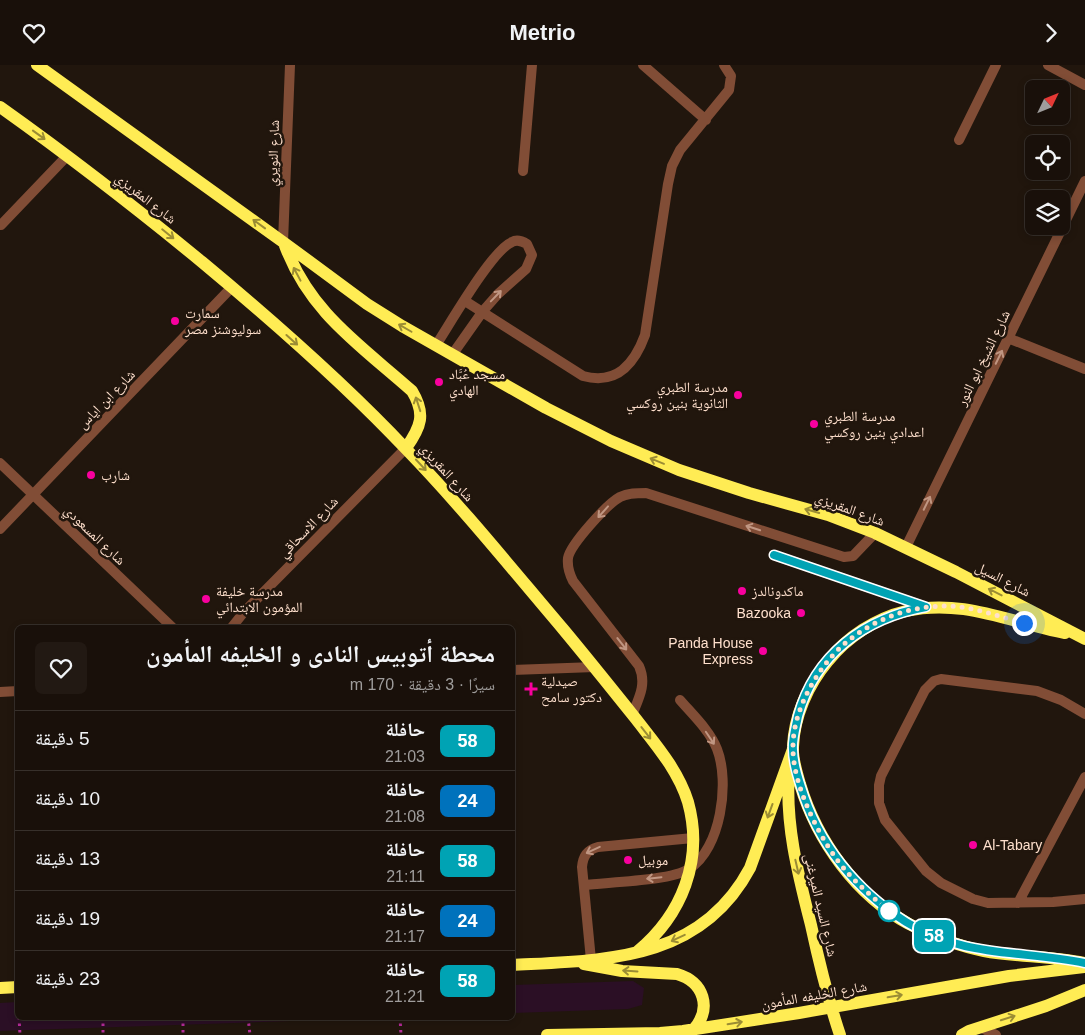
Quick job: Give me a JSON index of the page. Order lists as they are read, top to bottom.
{
  "streets": {
    "main road": [
      "شارع المقريزي",
      "شارع السيل",
      "شارع السيد الميرغنى",
      "شارع الخليفه المأمون"
    ],
    "street": [
      "شارع النويري",
      "شارع الشيخ ابو النور",
      "شارع ابن اياس",
      "شارع الاسحاقي",
      "شارع المسعودي"
    ]
  },
  "crossings": [
    ["شارع النويري", "شارع المقريزي"],
    ["شارع المقريزي", "شارع الشيخ ابو النور"],
    ["شارع المقريزي", "شارع ابن اياس"],
    ["شارع المقريزي", "شارع الاسحاقي"],
    ["شارع المقريزي", "شارع السيل"],
    ["شارع الشيخ ابو النور", "شارع السيل"],
    ["شارع ابن اياس", "شارع المسعودي"],
    ["شارع السيد الميرغنى", "شارع الخليفه المأمون"]
  ],
  "one_way": ["شارع الشيخ ابو النور", "شارع السيد الميرغنى"],
  "places": {
    "other": [
      "سمارت سوليوشنز مصر",
      "مسجد عُبَّاد الهادي",
      "مدرسة الطبري الثانوية بنين روكسي",
      "مدرسة الطبري اعدادي بنين روكسي",
      "شارب",
      "ماكدونالدز",
      "مدرسة خليفة المؤمون الابتدائي",
      "Bazooka",
      "Panda House Express",
      "Al-Tabary",
      "موبيل"
    ],
    "health": ["صيدلية دكتور سامح"]
  },
  "lines": ["bus line 58"],
  "north": "top right",
  "page": {
    "header": "Metrio",
    "on_map": "58",
    "heading": ["محطة أتوبيس النادى و الخليفه المأمون", "سيرًا · 3 دقيقة · 170 m"],
    "list": [
      {
        "mark": "58",
        "name": "حافلة",
        "note": "21:03",
        "value": "5 دقيقة"
      },
      {
        "mark": "24",
        "name": "حافلة",
        "note": "21:08",
        "value": "10 دقيقة"
      },
      {
        "mark": "58",
        "name": "حافلة",
        "note": "21:11",
        "value": "13 دقيقة"
      },
      {
        "mark": "24",
        "name": "حافلة",
        "note": "21:17",
        "value": "19 دقيقة"
      },
      {
        "mark": "58",
        "name": "حافلة",
        "note": "21:21",
        "value": "23 دقيقة"
      }
    ]
  }
}
